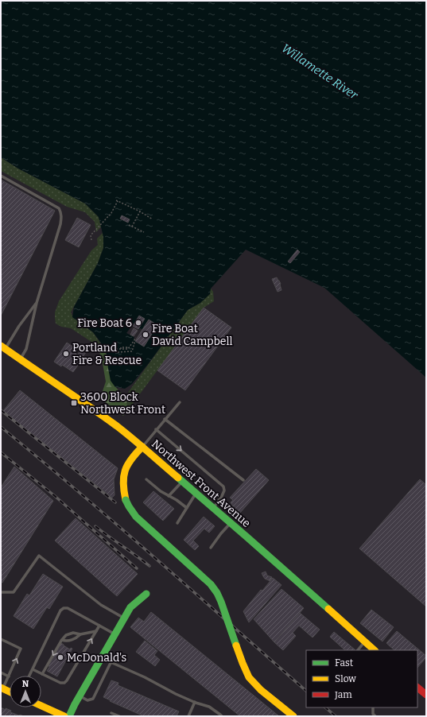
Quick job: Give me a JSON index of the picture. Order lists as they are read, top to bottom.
{
  "streets": {
    "main road": ["Northwest Front Avenue"]
  },
  "water": ["Willamette River"],
  "places": {
    "other": [
      "Fire Boat 6",
      "Fire Boat David Campbell",
      "Portland Fire & Rescue",
      "McDonald's"
    ],
    "transit": ["3600 Block Northwest Front"]
  },
  "legend": ["Fast", "Slow", "Jam"],
  "north": "top"
}
